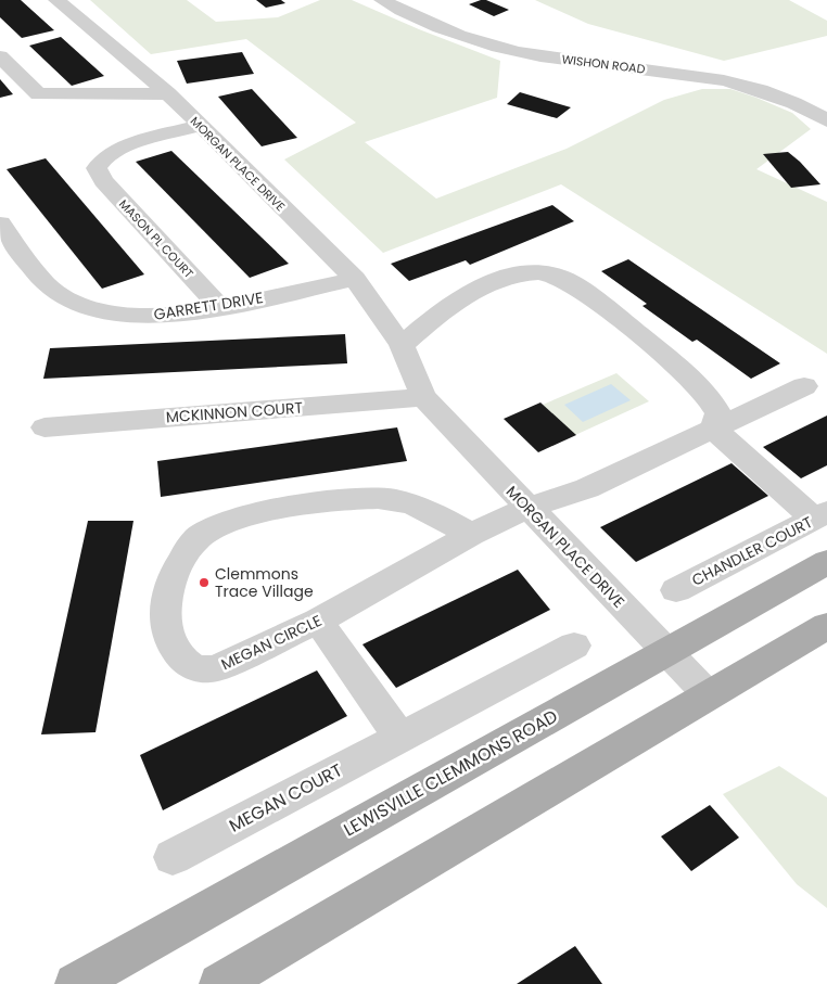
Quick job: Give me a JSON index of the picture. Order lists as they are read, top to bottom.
{
  "streets": {
    "main road": ["LEWISVILLE CLEMMONS ROAD"],
    "street": [
      "WISHON ROAD",
      "MORGAN PLACE DRIVE",
      "MASON PL COURT",
      "GARRETT DRIVE",
      "MCKINNON COURT",
      "CHANDLER COURT",
      "MEGAN CIRCLE",
      "MEGAN COURT"
    ]
  },
  "crossings": [
    ["MORGAN PLACE DRIVE", "MASON PL COURT"],
    ["MORGAN PLACE DRIVE", "GARRETT DRIVE"],
    ["MORGAN PLACE DRIVE", "MCKINNON COURT"],
    ["MORGAN PLACE DRIVE", "MEGAN CIRCLE"],
    ["MORGAN PLACE DRIVE", "LEWISVILLE CLEMMONS ROAD"],
    ["MASON PL COURT", "GARRETT DRIVE"]
  ],
  "places": ["Clemmons Trace Village"]
}
